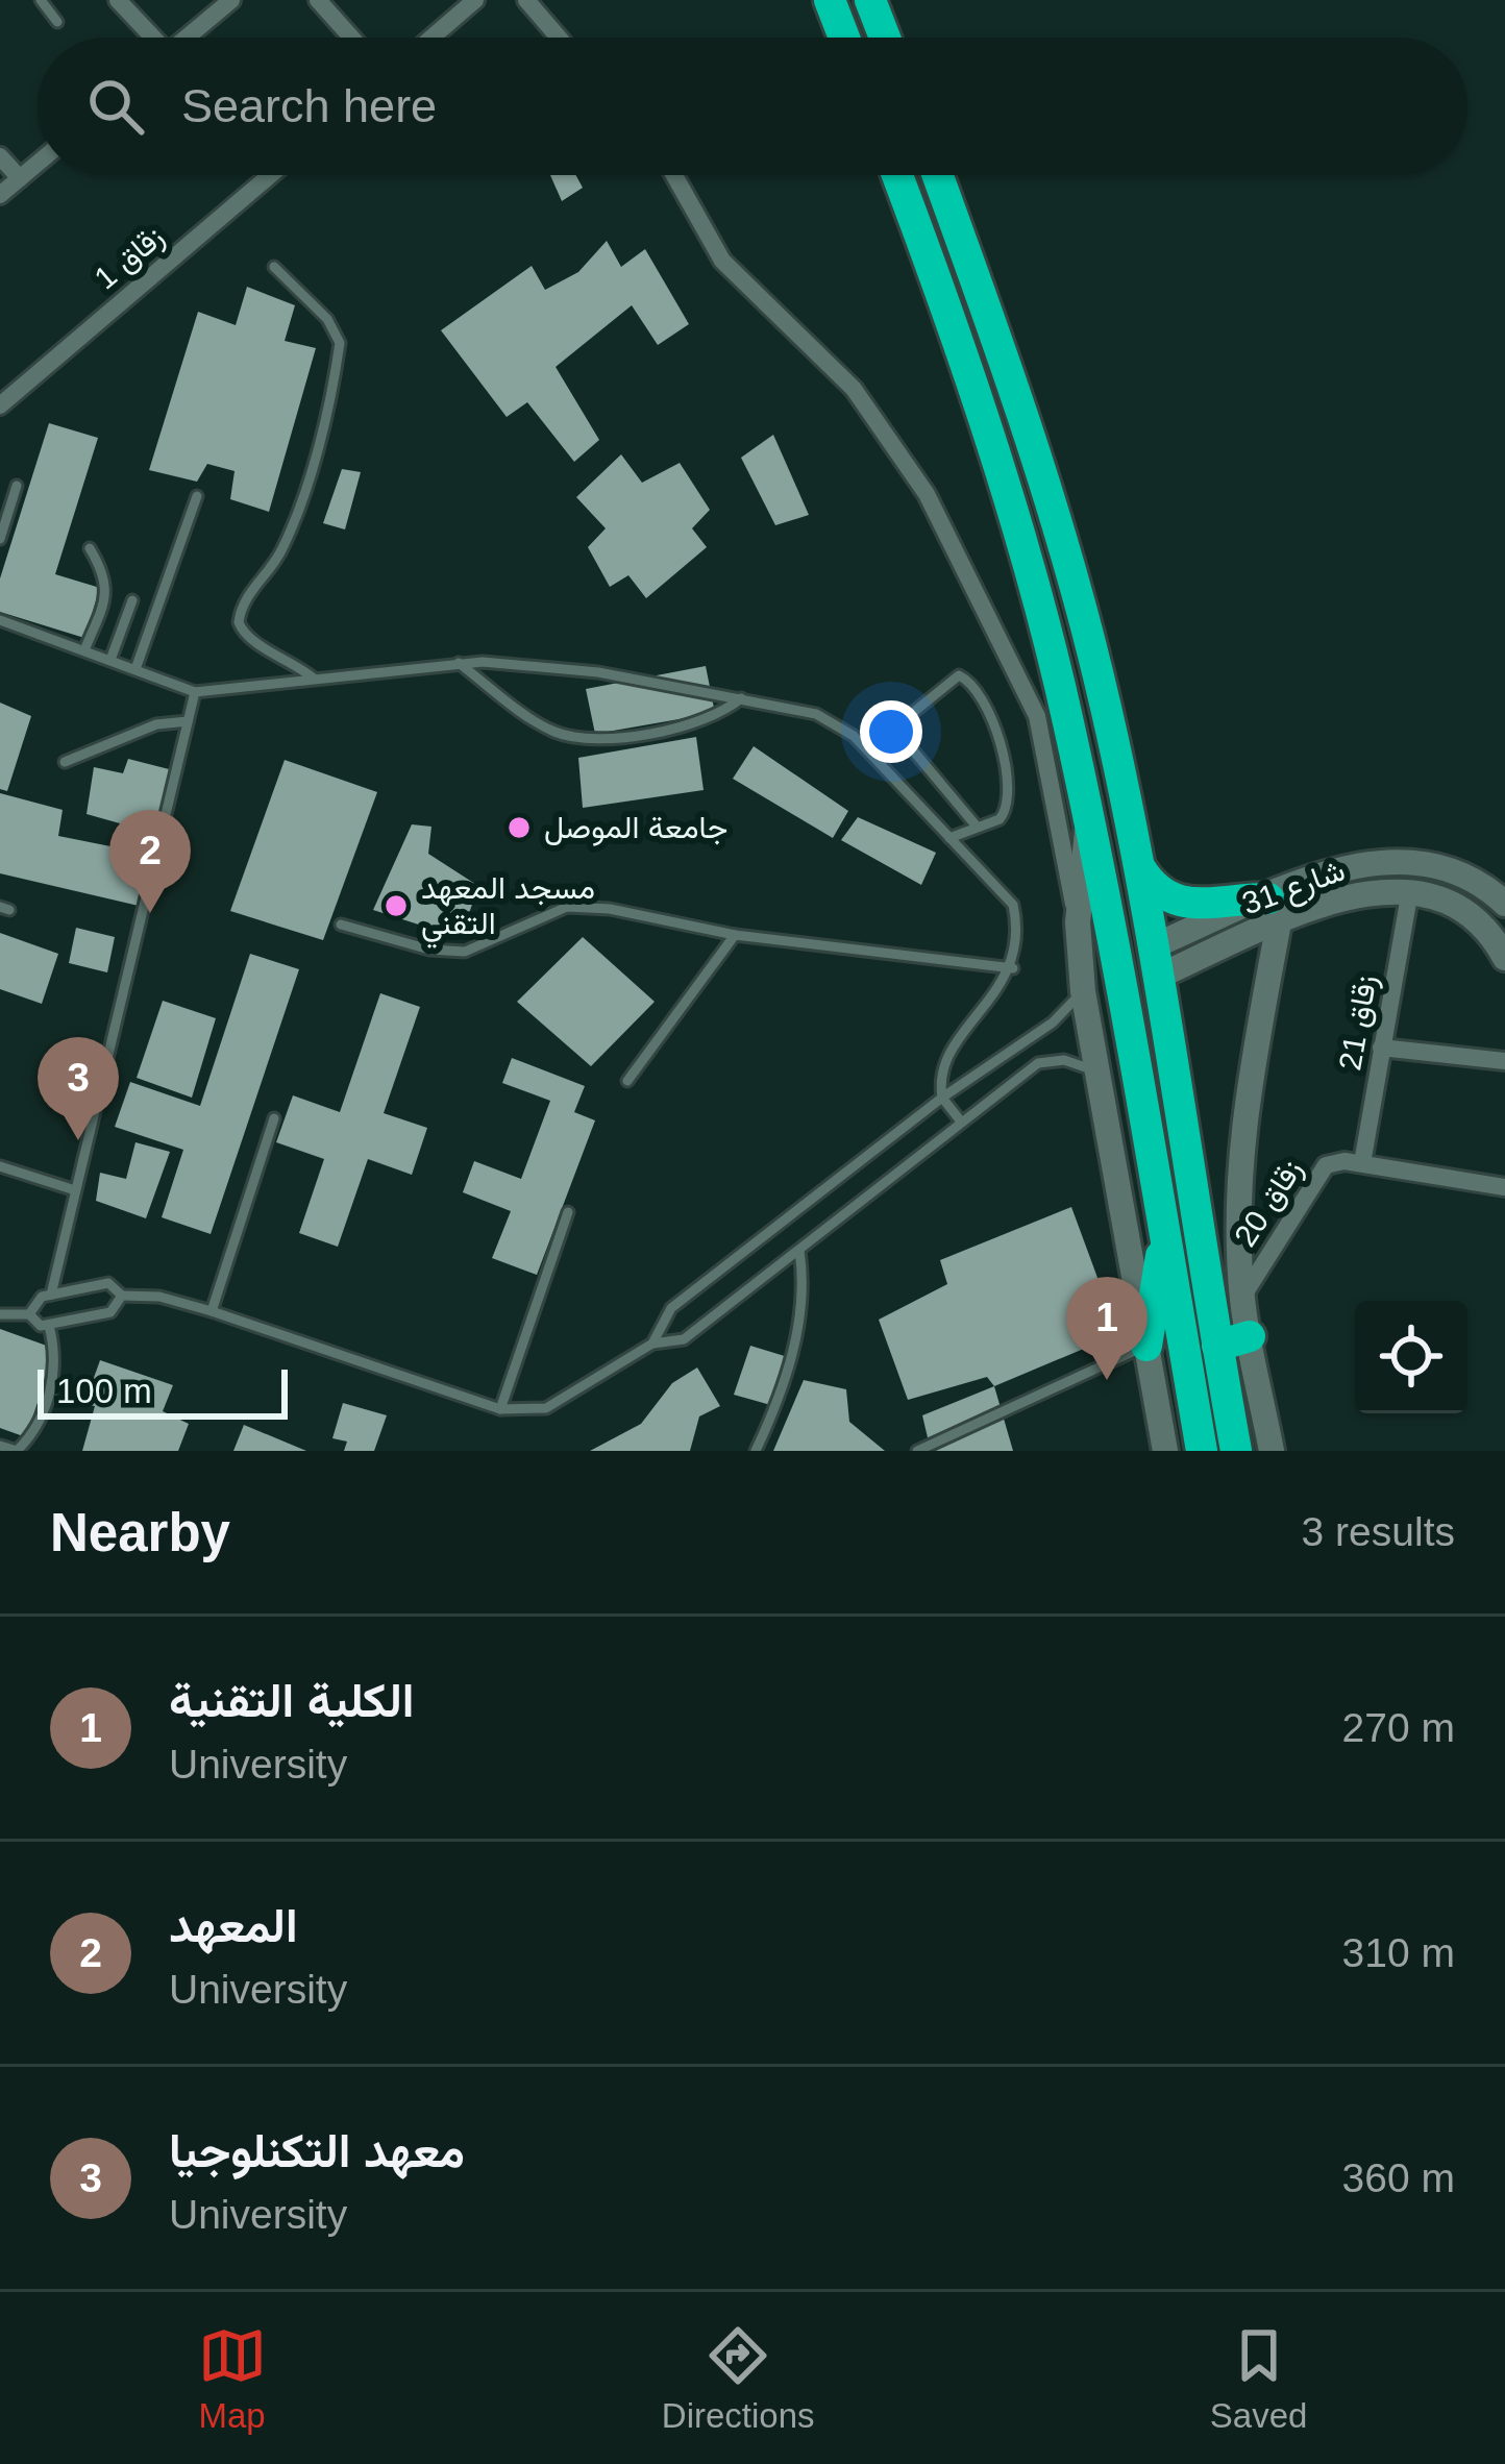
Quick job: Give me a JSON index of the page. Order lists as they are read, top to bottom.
{
  "streets": {
    "main road": ["شارع 31"],
    "street": ["زقاق 1", "زقاق 21", "زقاق 20"]
  },
  "crossings": [
    ["شارع 31", "زقاق 21"],
    ["زقاق 21", "زقاق 20"]
  ],
  "places": ["جامعة الموصل", "مسجد المعهد التقني"],
  "scale_bar": "100 m",
  "page": {
    "search": "Search here",
    "pins": ["2", "3", "1"],
    "scale": "100 m",
    "heading": ["Nearby", "3 results"],
    "list": [
      {
        "mark": "1",
        "name": "الكلية التقنية",
        "note": "University",
        "value": "270 m"
      },
      {
        "mark": "2",
        "name": "المعهد",
        "note": "University",
        "value": "310 m"
      },
      {
        "mark": "3",
        "name": "معهد التكنلوجيا",
        "note": "University",
        "value": "360 m"
      }
    ],
    "nav": ["Map", "Directions", "Saved"]
  }
}
